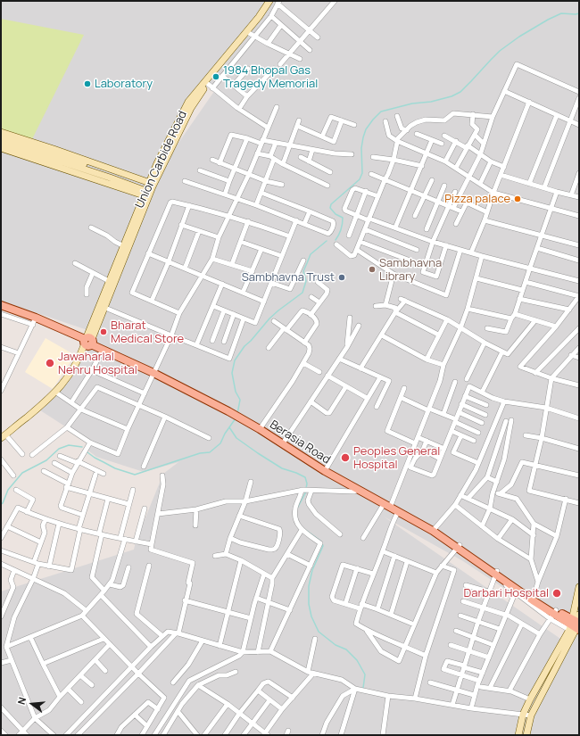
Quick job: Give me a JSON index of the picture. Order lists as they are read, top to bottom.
{
  "streets": {
    "main road": ["Berasia Road"],
    "street": ["Union Carbide Road"]
  },
  "crossings": [
    ["Union Carbide Road", "Berasia Road"]
  ],
  "places": [
    "1984 Bhopal Gas Tragedy Memorial",
    "Laboratory",
    "Pizza palace",
    "Sambhavna Library",
    "Sambhavna Trust",
    "Bharat Medical Store",
    "Jawaharlal Nehru Hospital",
    "Peoples General Hospital",
    "Darbari Hospital"
  ],
  "north": "left"
}
